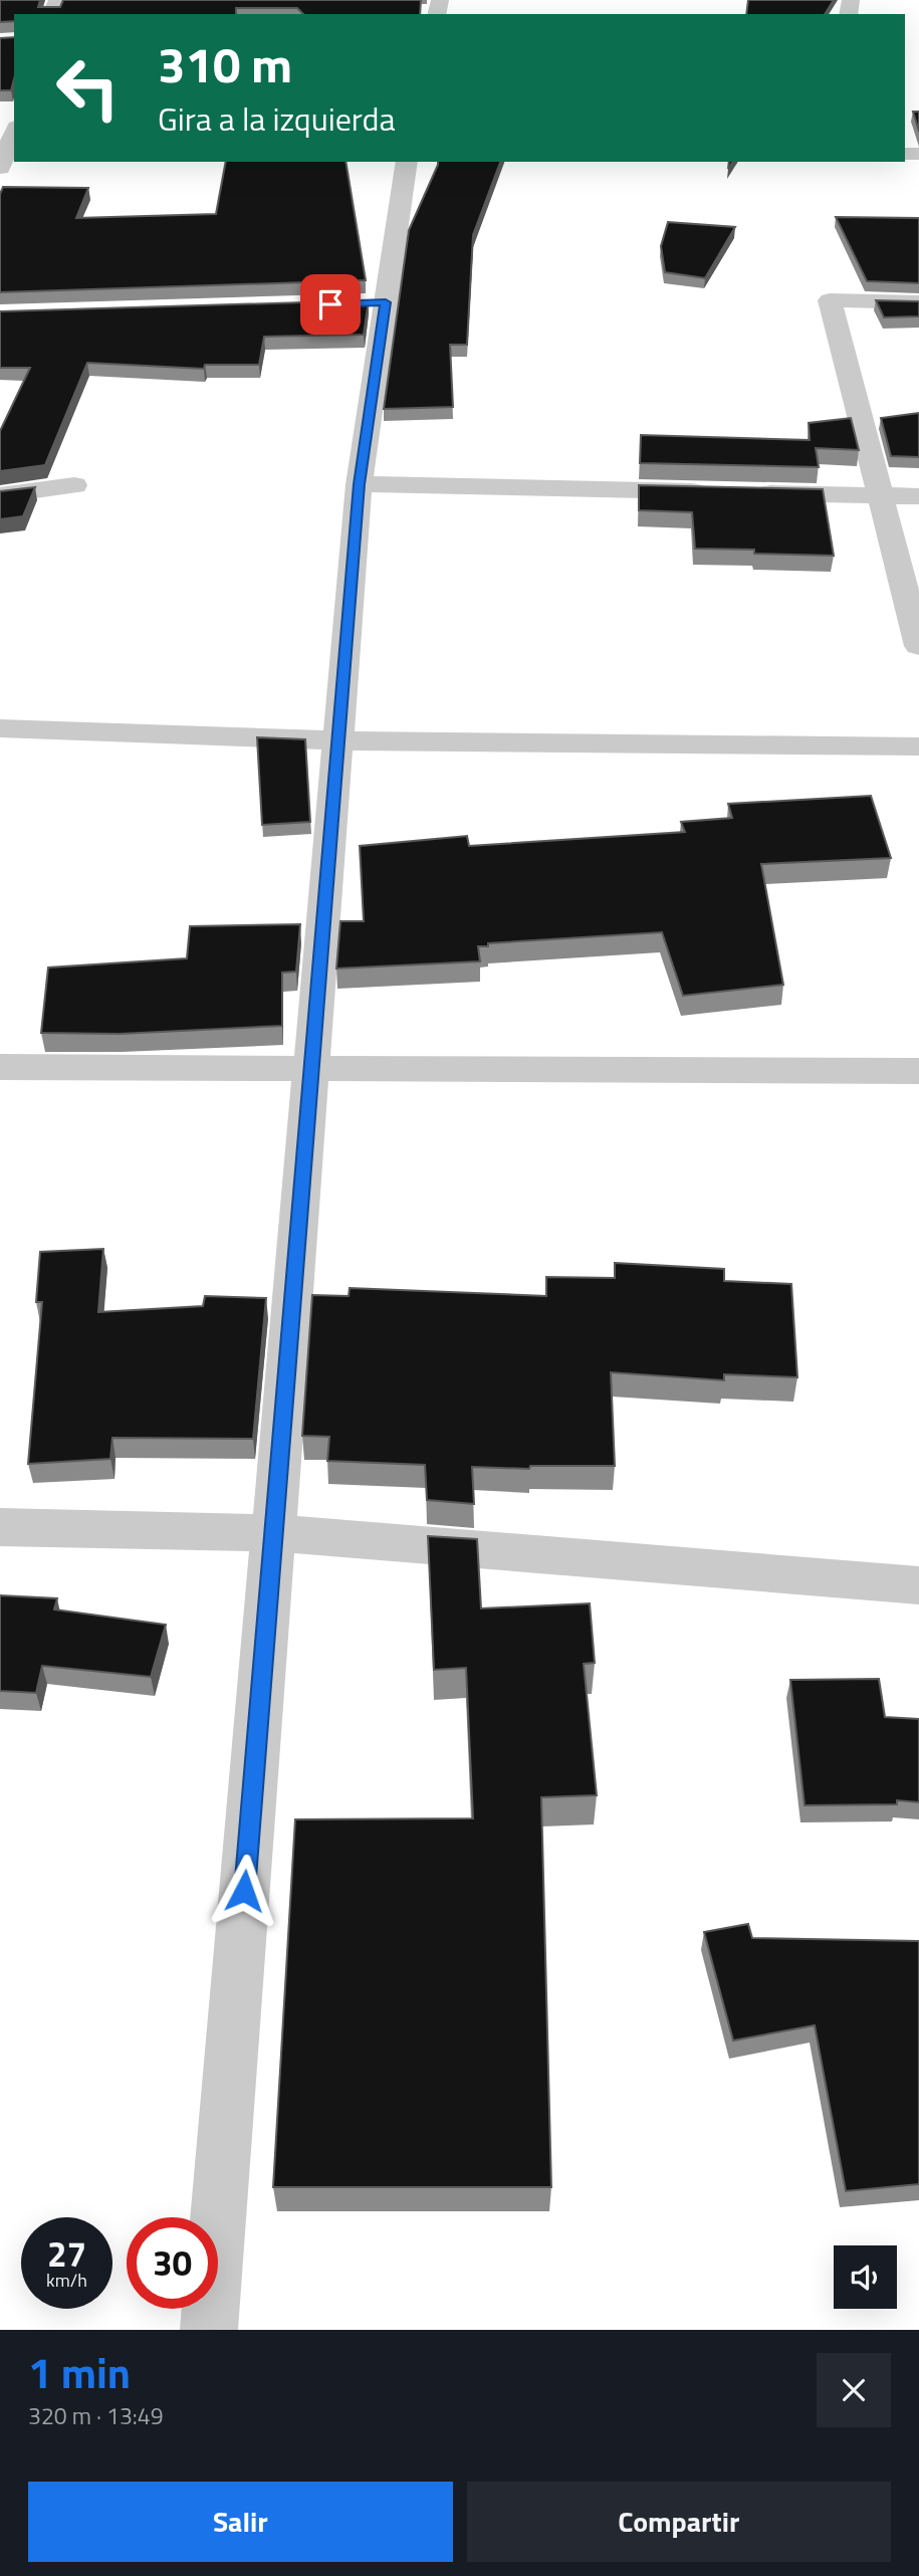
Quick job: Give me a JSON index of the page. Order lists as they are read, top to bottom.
{
  "page": {
    "turn": ["310 m", "Gira a la izquierda"],
    "speed": "27 km/h",
    "limit": "30",
    "heading": ["1 min", "320 m · 13:49"],
    "buttons": ["Salir", "Compartir"]
  }
}
